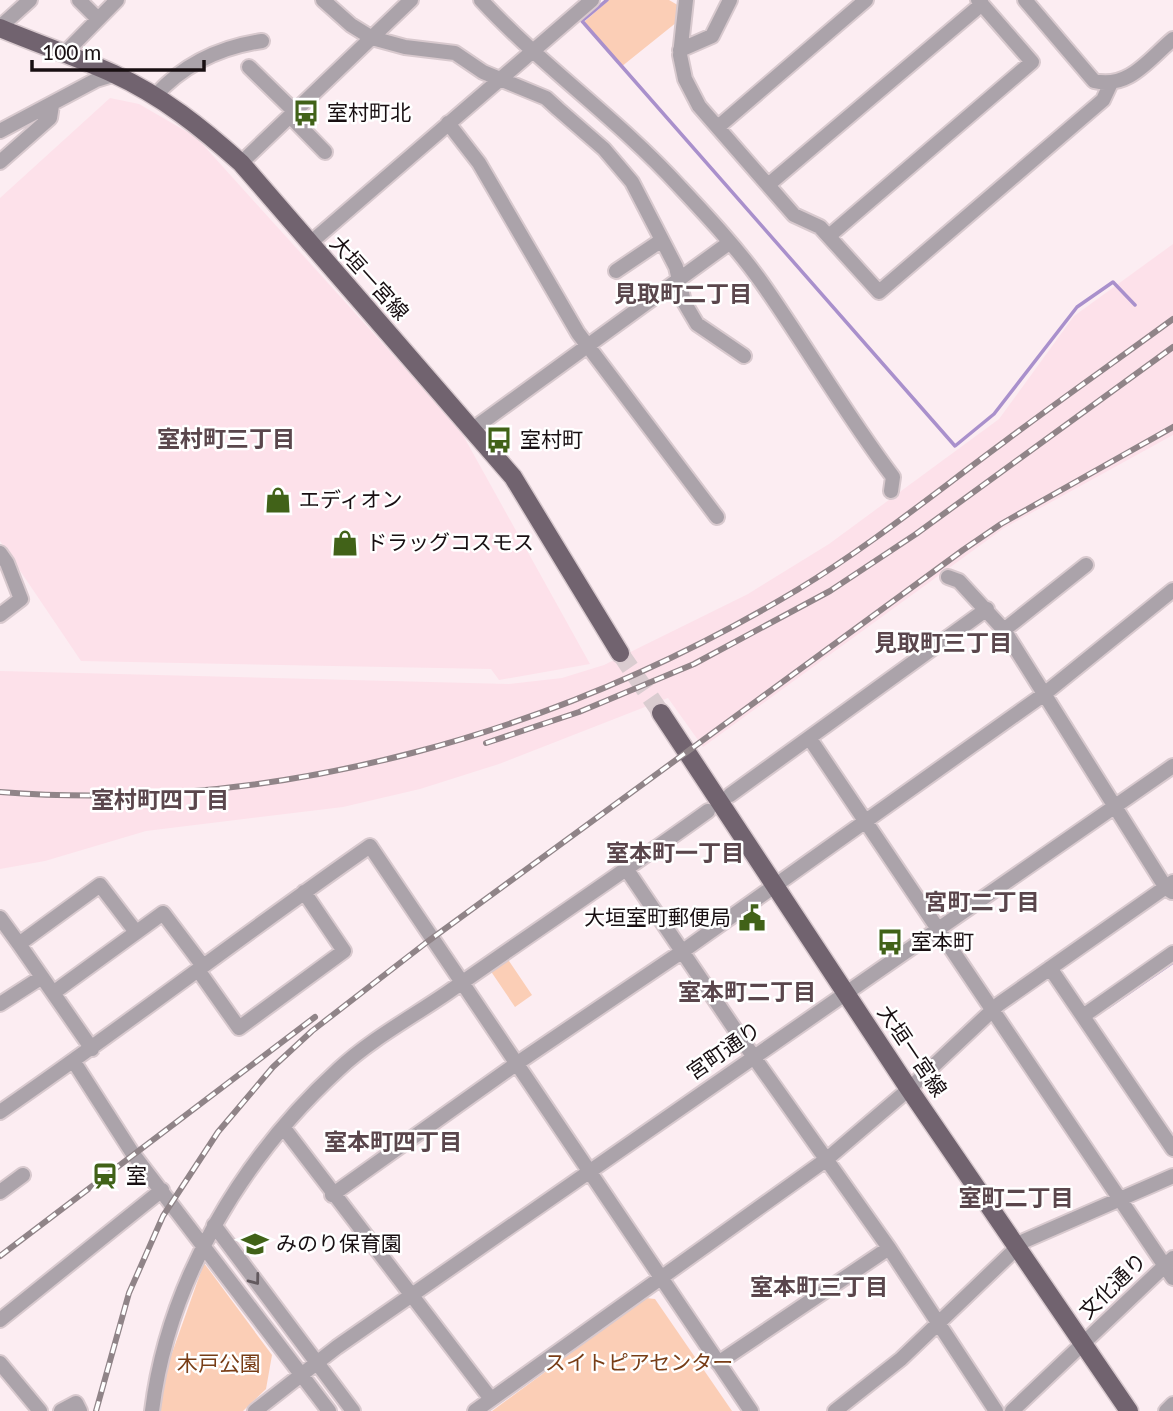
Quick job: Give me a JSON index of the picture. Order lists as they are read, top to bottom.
{
  "streets": {
    "main road": ["大垣一宮線"],
    "street": ["宮町通り", "文化通り"]
  },
  "crossings": [
    ["大垣一宮線", "宮町通り"],
    ["大垣一宮線", "文化通り"]
  ],
  "districts": [
    "見取町二丁目",
    "室村町三丁目",
    "見取町三丁目",
    "室村町四丁目",
    "室本町一丁目",
    "宮町二丁目",
    "室本町二丁目",
    "室本町四丁目",
    "室町二丁目",
    "室本町三丁目"
  ],
  "parks": ["スイトピアセンター", "木戸公園"],
  "places": {
    "bus stop": ["室村町北", "室村町", "室本町"],
    "shop": ["エディオン", "ドラッグコスモス"],
    "public building": ["大垣室町郵便局"],
    "station": ["室"],
    "school or university": ["みのり保育園"]
  },
  "scale_bar": "100 m"
}
